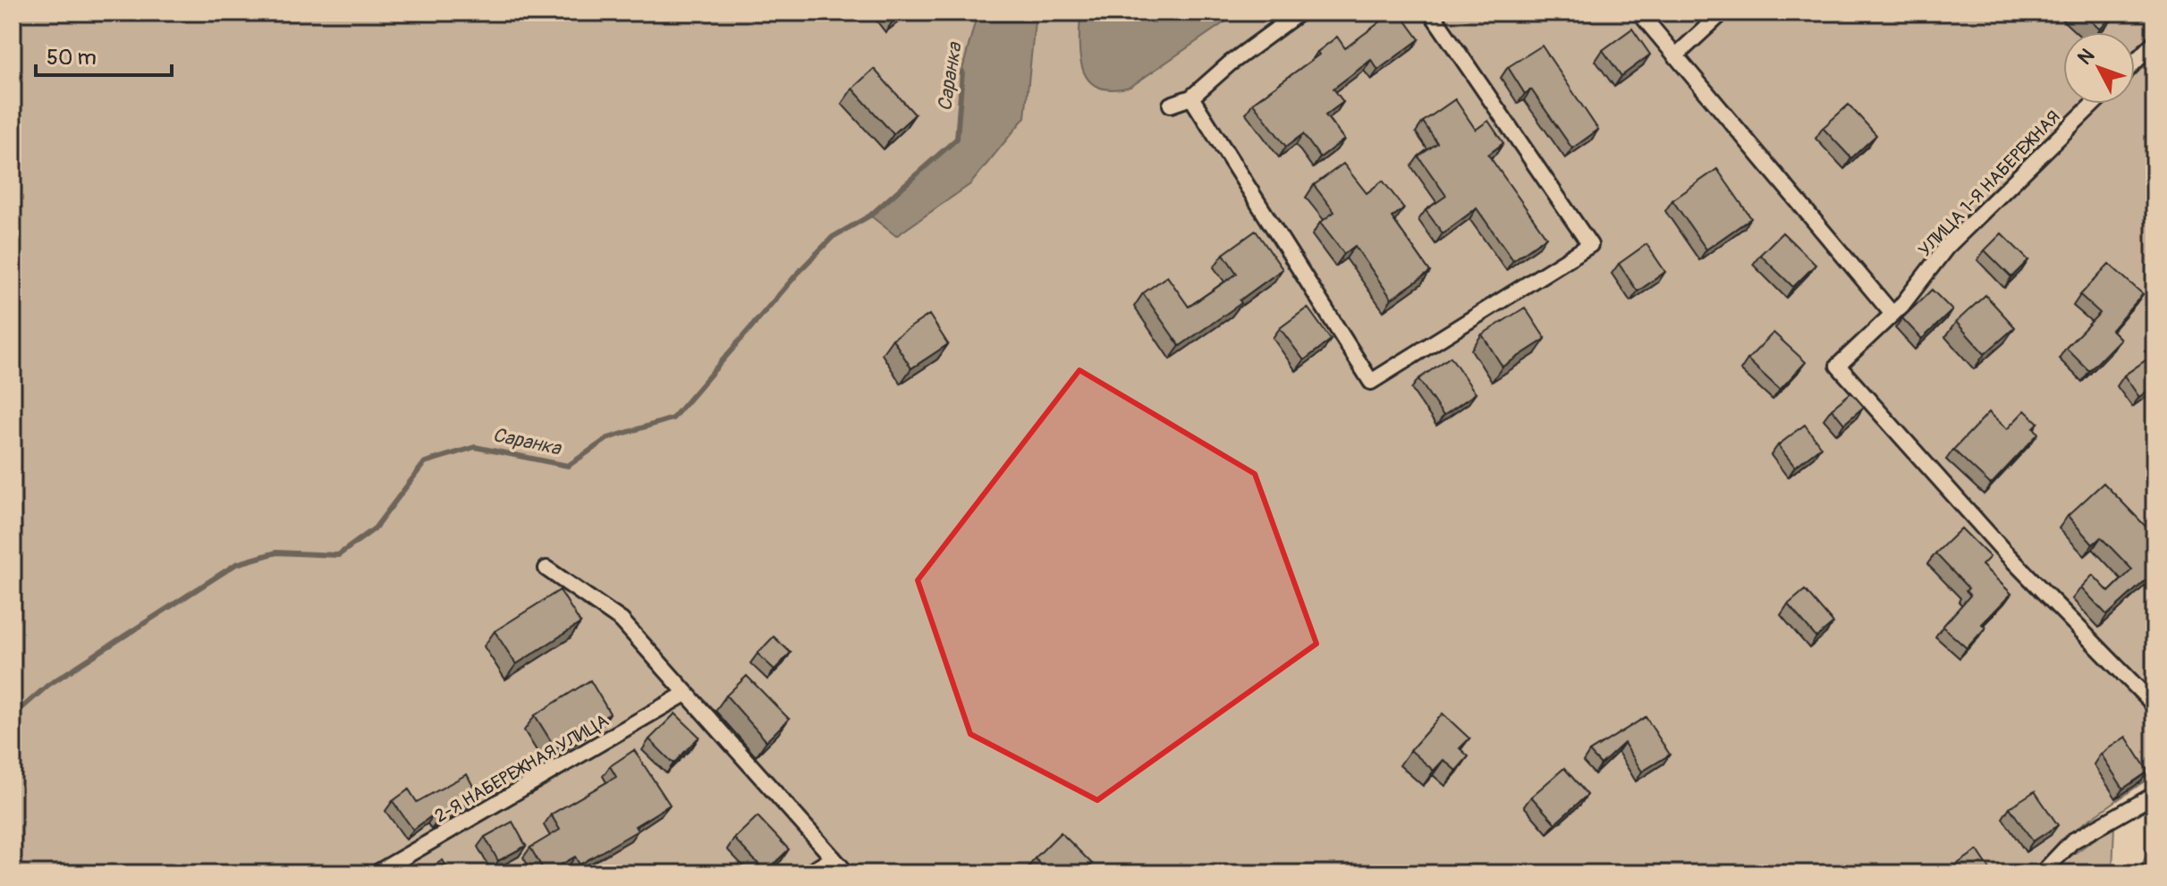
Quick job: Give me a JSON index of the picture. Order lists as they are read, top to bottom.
{
  "streets": {
    "street": ["УЛИЦА 1-Я НАБЕРЕЖНАЯ", "2-Я НАБЕРЕЖНАЯ УЛИЦА"]
  },
  "water": ["Саранка"],
  "scale_bar": "50 m",
  "north": "top left"
}
